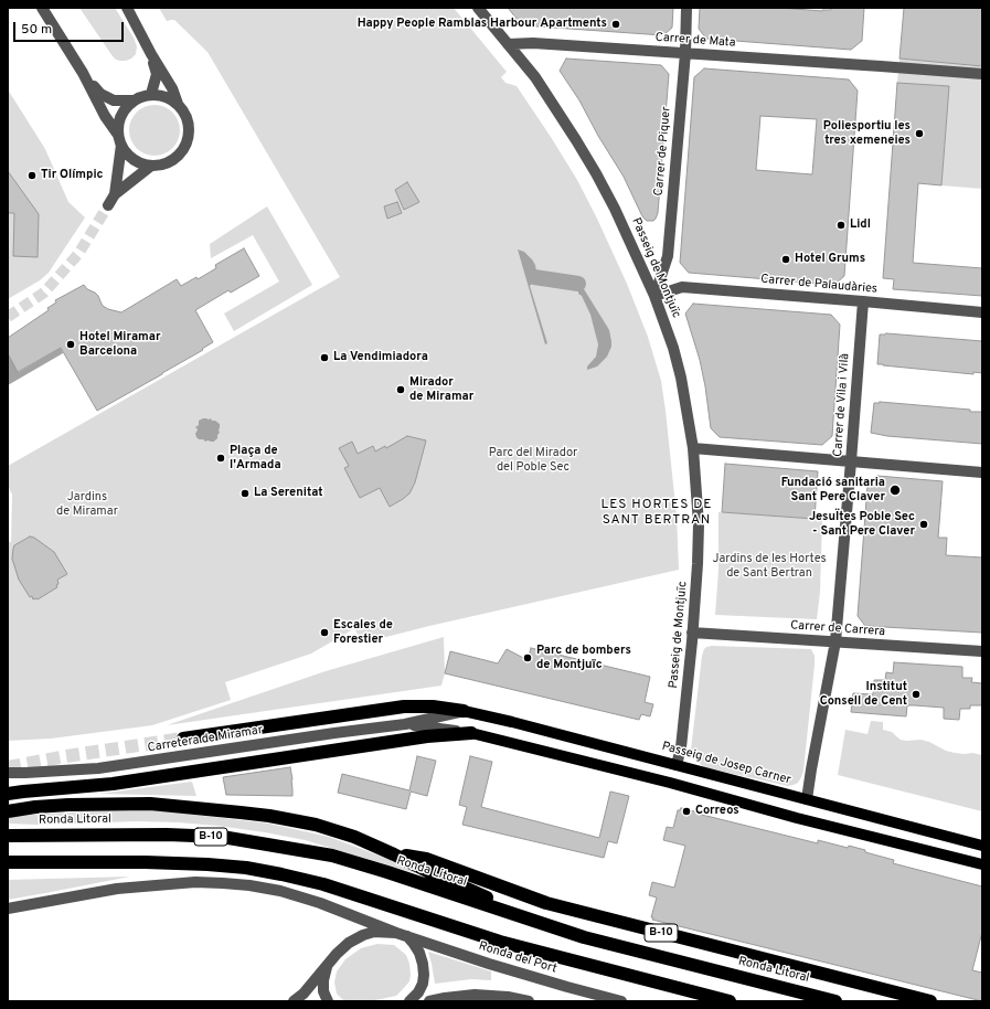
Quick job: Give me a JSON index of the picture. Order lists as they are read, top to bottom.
{
  "streets": {
    "highway": ["Ronda Litoral", "B-10"],
    "main road": ["Passeig de Josep Carner"],
    "street": [
      "Carrer de Mata",
      "Carrer de Piquer",
      "Passeig de Montjuïc",
      "Carrer de Palaudàries",
      "Carrer de Vila i Vilà",
      "Carrer de Carrera",
      "Carretera de Miramar",
      "Ronda del Port"
    ]
  },
  "crossings": [
    ["Carrer de Mata", "Carrer de Piquer"],
    ["Carrer de Mata", "Passeig de Montjuïc"],
    ["Carrer de Piquer", "Passeig de Montjuïc"],
    ["Carrer de Piquer", "Carrer de Palaudàries"],
    ["Passeig de Montjuïc", "Carrer de Palaudàries"],
    ["Passeig de Montjuïc", "Carrer de Carrera"],
    ["Passeig de Montjuïc", "Passeig de Josep Carner"],
    ["Carrer de Palaudàries", "Carrer de Vila i Vilà"],
    ["Carrer de Vila i Vilà", "Carrer de Carrera"],
    ["Carrer de Vila i Vilà", "Passeig de Josep Carner"],
    ["Carretera de Miramar", "Passeig de Josep Carner"],
    ["Ronda Litoral", "B-10"]
  ],
  "districts": ["LES HORTES DE SANT BERTRAN"],
  "parks": ["Parc del Mirador del Poble Sec", "Jardins de Miramar", "Jardins de les Hortes de Sant Bertran"],
  "places": [
    "Happy People Ramblas Harbour Apartments",
    "Poliesportiu les tres xemeneies",
    "Tir Olímpic",
    "Lidl",
    "Hotel Grums",
    "Hotel Miramar Barcelona",
    "La Vendimiadora",
    "Mirador de Miramar",
    "Plaça de l'Armada",
    "Fundació sanitaria Sant Pere Claver",
    "La Serenitat",
    "JesuÏtes Poble Sec - Sant Pere Claver",
    "Escales de Forestier",
    "Parc de bombers de Montjuïc",
    "Institut Consell de Cent",
    "Correos"
  ],
  "scale_bar": "50 m"
}
